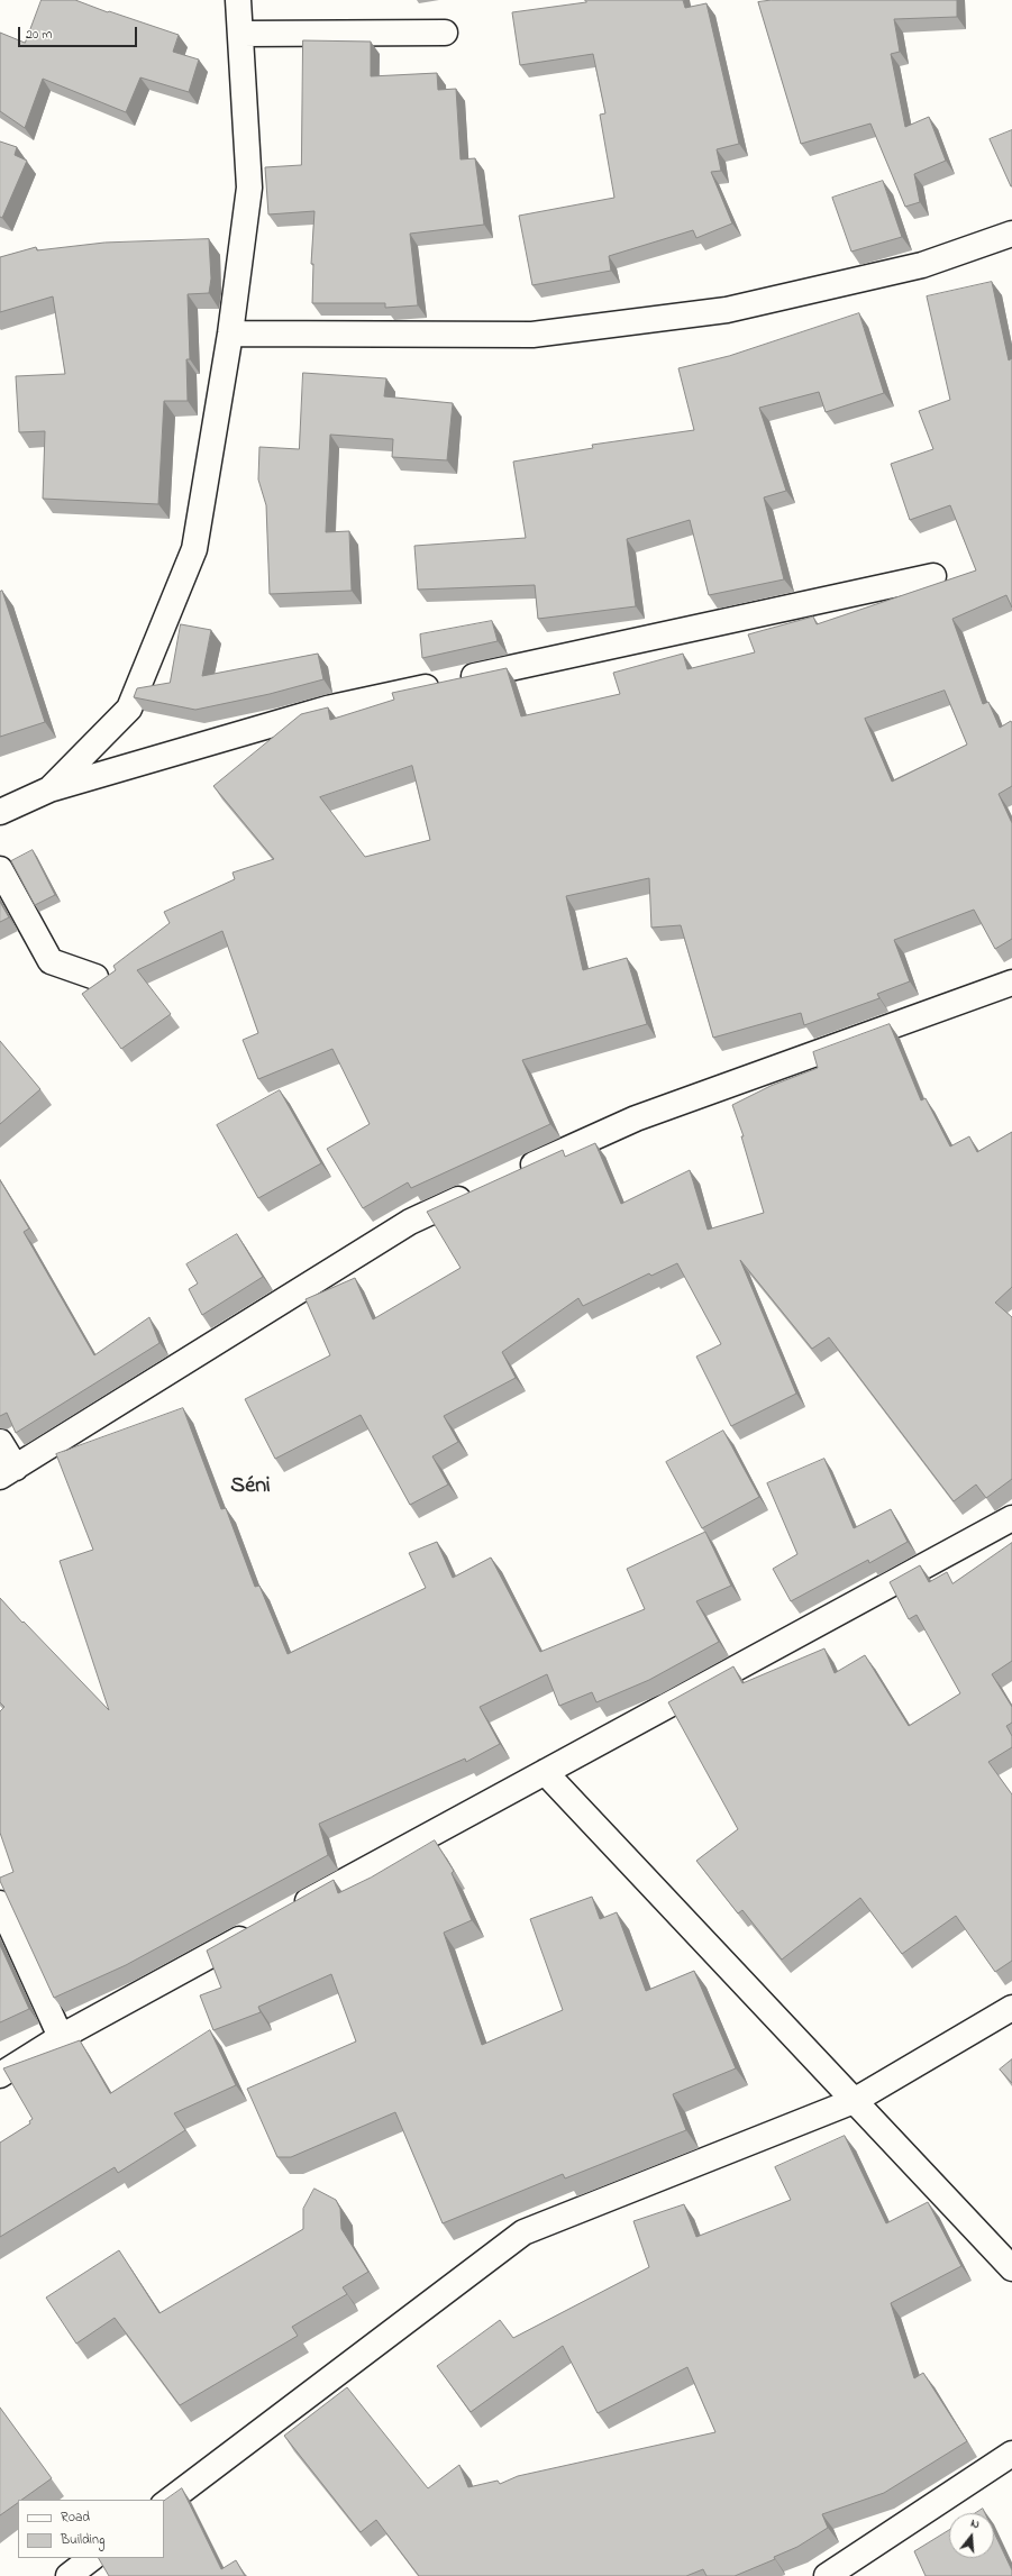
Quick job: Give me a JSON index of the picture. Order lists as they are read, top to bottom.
{
  "districts": ["Séni"],
  "legend": ["Road", "Building"],
  "scale_bar": "20 m",
  "north": "top"
}
